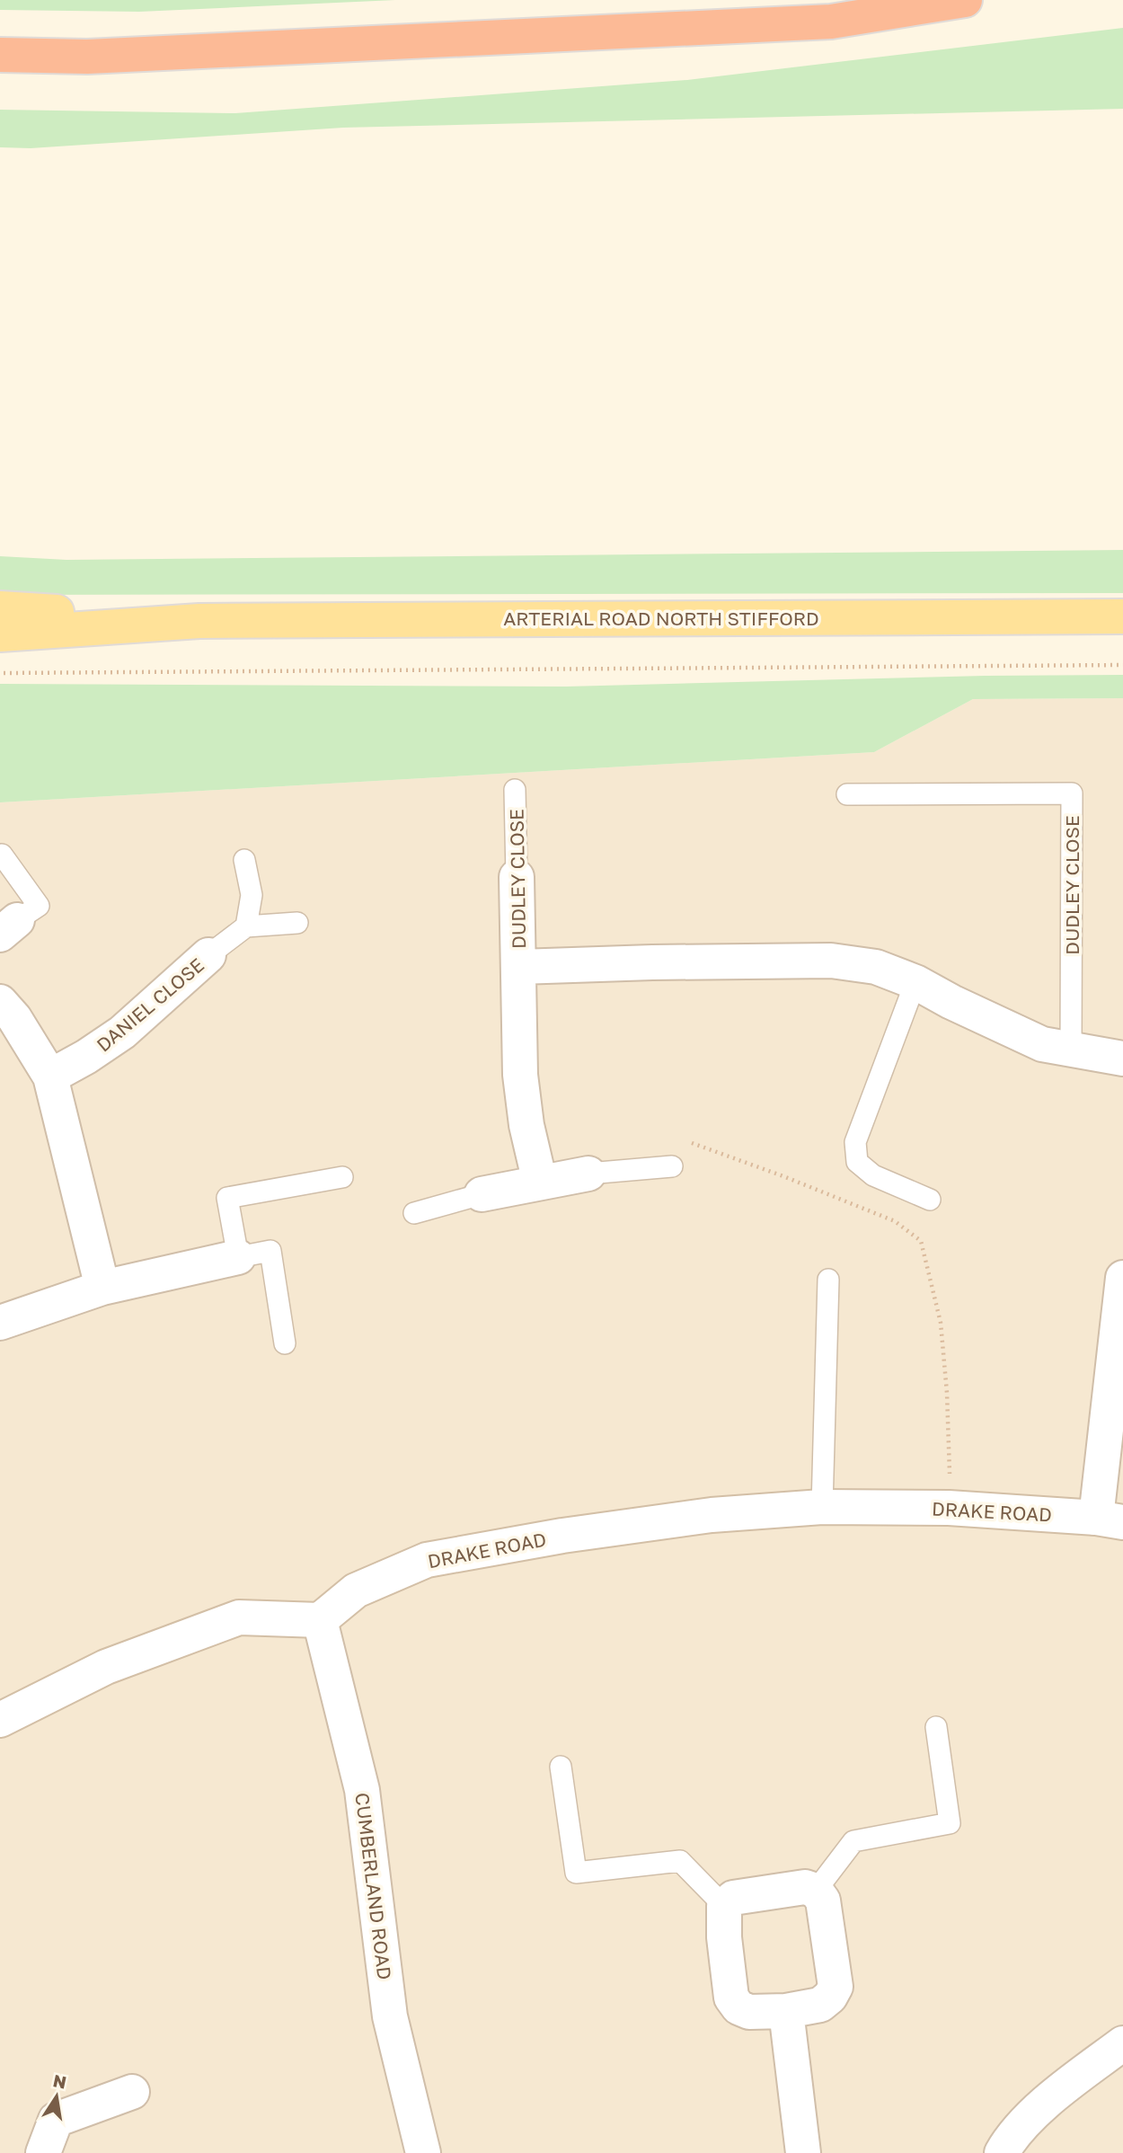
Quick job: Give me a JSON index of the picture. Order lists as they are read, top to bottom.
{
  "streets": {
    "main road": ["ARTERIAL ROAD NORTH STIFFORD"],
    "street": [
      "DUDLEY CLOSE",
      "DANIEL CLOSE",
      "DRAKE ROAD",
      "CUMBERLAND ROAD"
    ]
  },
  "crossings": [
    ["DRAKE ROAD", "CUMBERLAND ROAD"]
  ],
  "north": "top"
}
